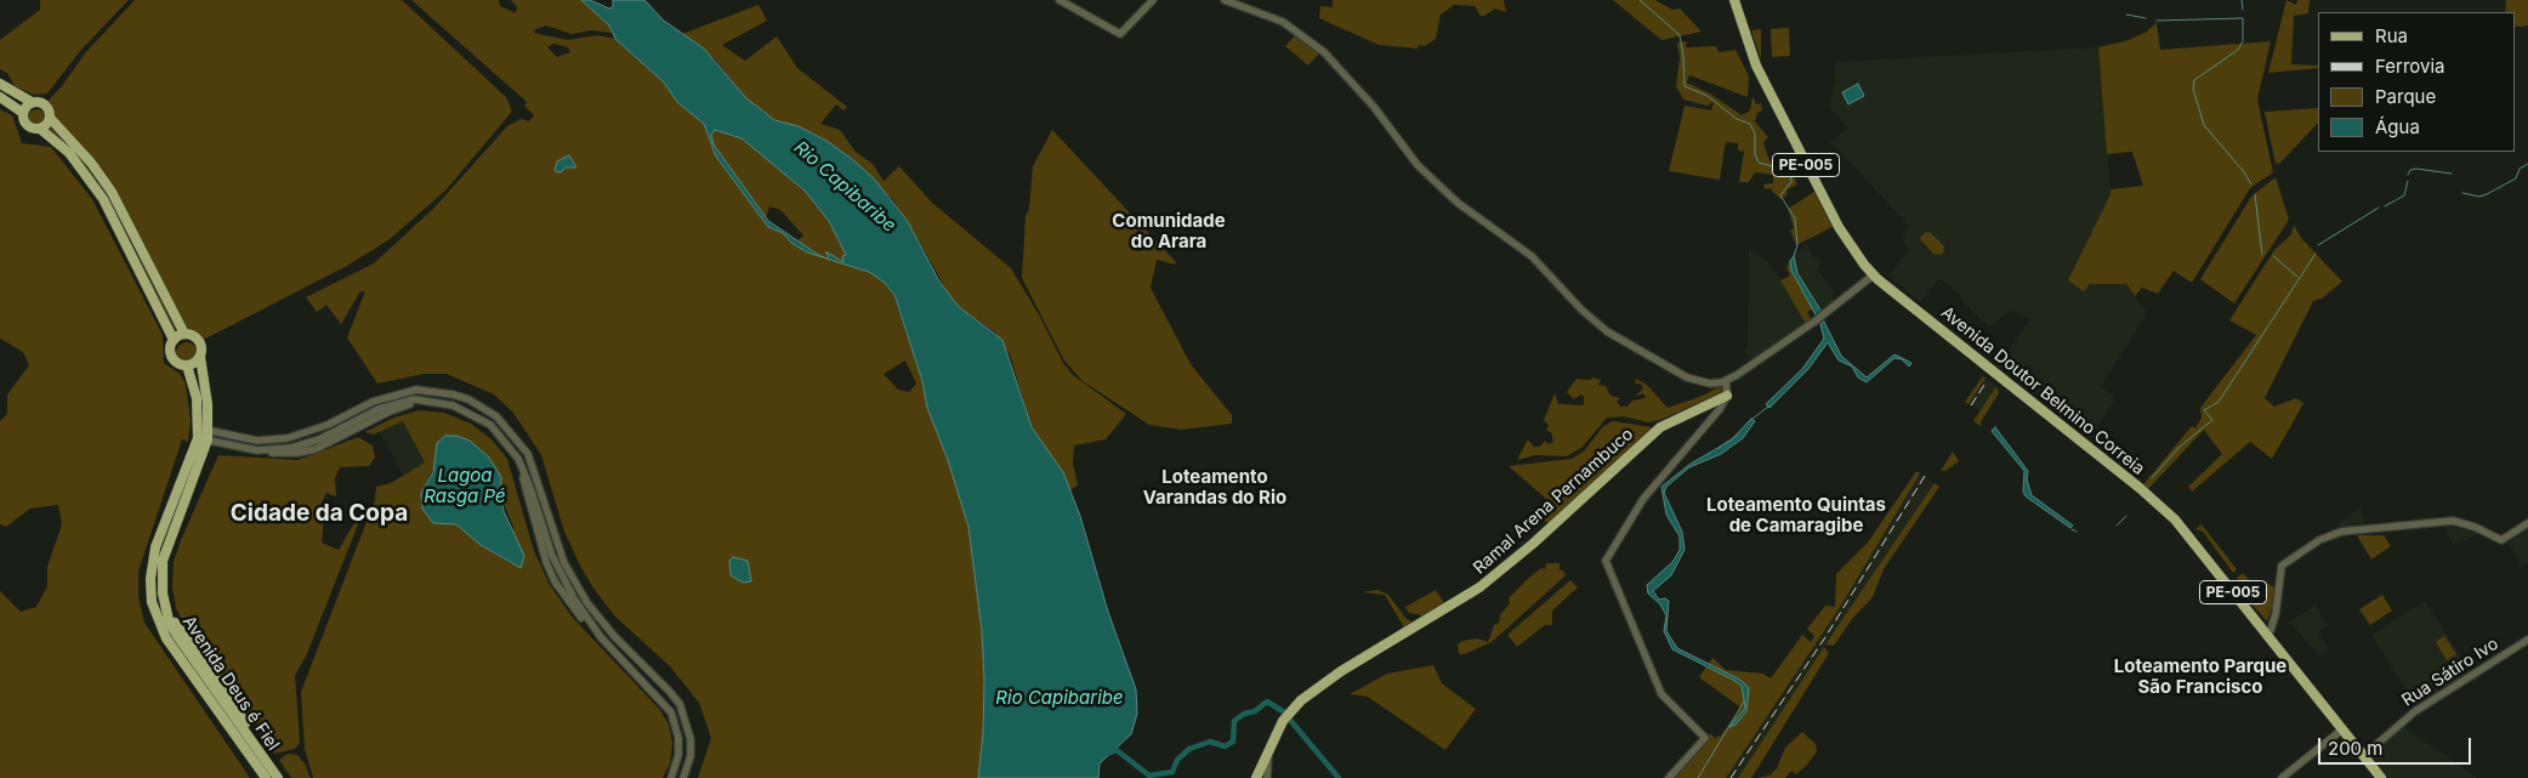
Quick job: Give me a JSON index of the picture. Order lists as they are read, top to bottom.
{
  "streets": {
    "main road": [
      "PE-005",
      "Avenida Doutor Belmino Correia",
      "Ramal Arena Pernambuco",
      "Avenida Deus é Fiel"
    ],
    "street": ["Rua Sátiro Ivo"]
  },
  "crossings": [
    ["Avenida Doutor Belmino Correia", "Rua Sátiro Ivo"]
  ],
  "districts": [
    "Comunidade do Arara",
    "Loteamento Varandas do Rio",
    "Loteamento Quintas de Camaragibe",
    "Cidade da Copa",
    "Loteamento Parque São Francisco"
  ],
  "water": ["Rio Capibaribe", "Lagoa Rasga Pé"],
  "legend": [
    "Rua",
    "Ferrovia",
    "Parque",
    "Água"
  ],
  "scale_bar": "200 m"
}
